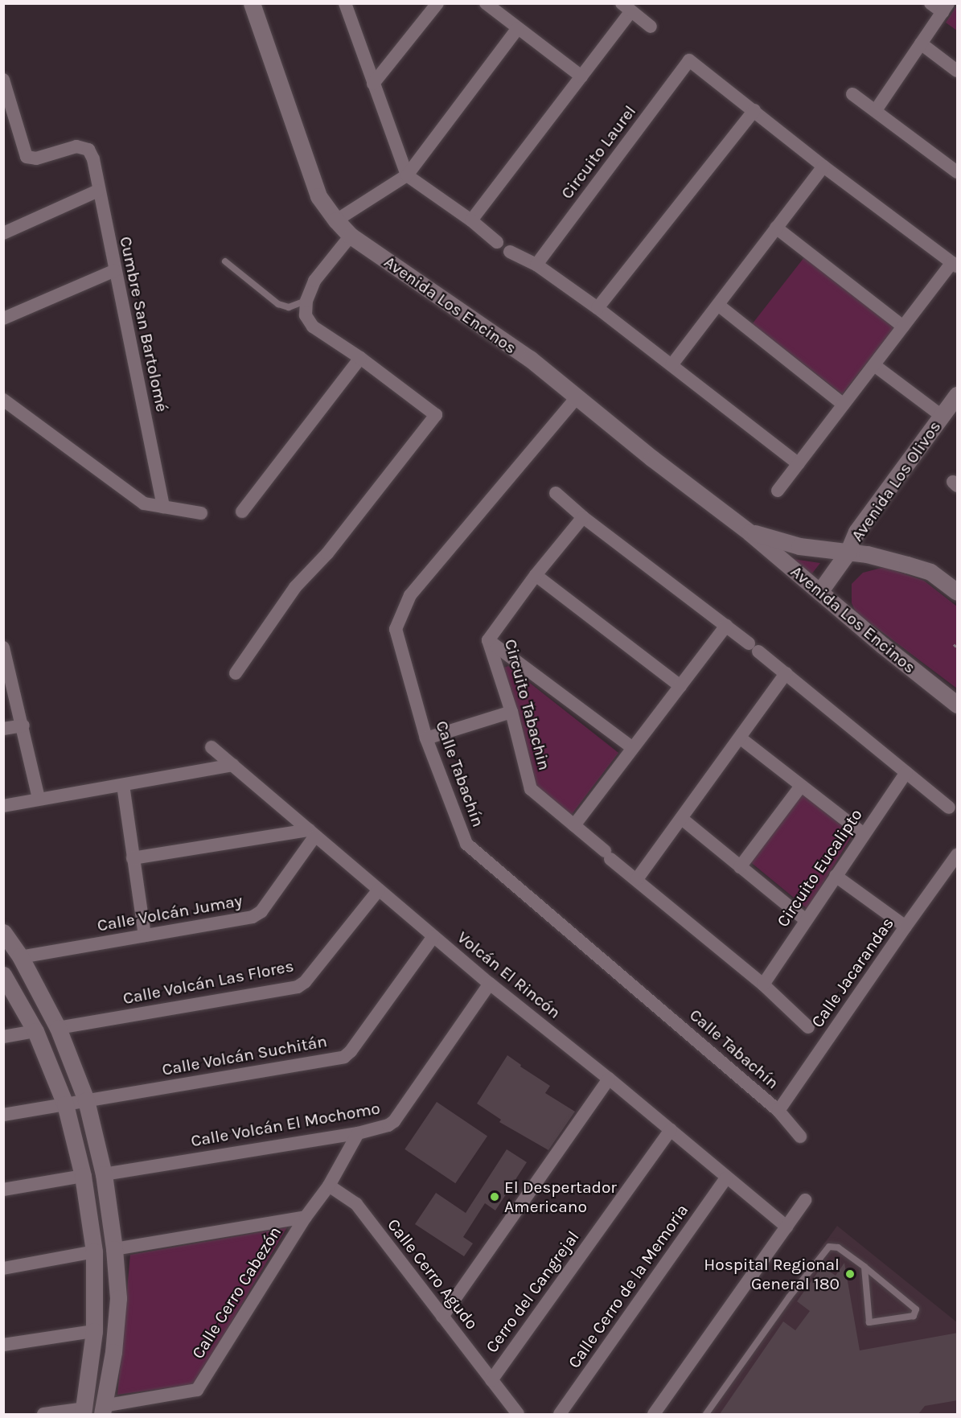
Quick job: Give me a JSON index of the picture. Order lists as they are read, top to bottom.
{
  "streets": {
    "street": [
      "Circuito Laurel",
      "Avenida Los Encinos",
      "Cumbre San Bartolomé",
      "Avenida Los Olivos",
      "Circuito Tabachin",
      "Calle Tabachín",
      "Circuito Eucalipto",
      "Calle Volcán Jumay",
      "Calle Jacarandas",
      "Volcán El Rincón",
      "Calle Volcán Las Flores",
      "Calle Volcán Suchitán",
      "Calle Volcán El Mochomo",
      "Calle Cerro Agudo",
      "Calle Cerro de la Memoria",
      "Cerro del Cangrejal",
      "Calle Cerro Cabezón"
    ]
  },
  "crossings": [
    ["Avenida Los Encinos", "Avenida Los Olivos"],
    ["Avenida Los Encinos", "Calle Tabachín"],
    ["Calle Tabachín", "Calle Jacarandas"],
    ["Calle Volcán Jumay", "Volcán El Rincón"],
    ["Volcán El Rincón", "Calle Volcán Las Flores"],
    ["Volcán El Rincón", "Calle Volcán Suchitán"],
    ["Volcán El Rincón", "Calle Volcán El Mochomo"],
    ["Volcán El Rincón", "Calle Cerro de la Memoria"],
    ["Volcán El Rincón", "Cerro del Cangrejal"],
    ["Calle Volcán El Mochomo", "Calle Cerro Cabezón"],
    ["Calle Cerro Agudo", "Cerro del Cangrejal"],
    ["Calle Cerro Agudo", "Calle Cerro Cabezón"]
  ],
  "places": ["El Despertador Americano", "Hospital Regional General 180"]
}
